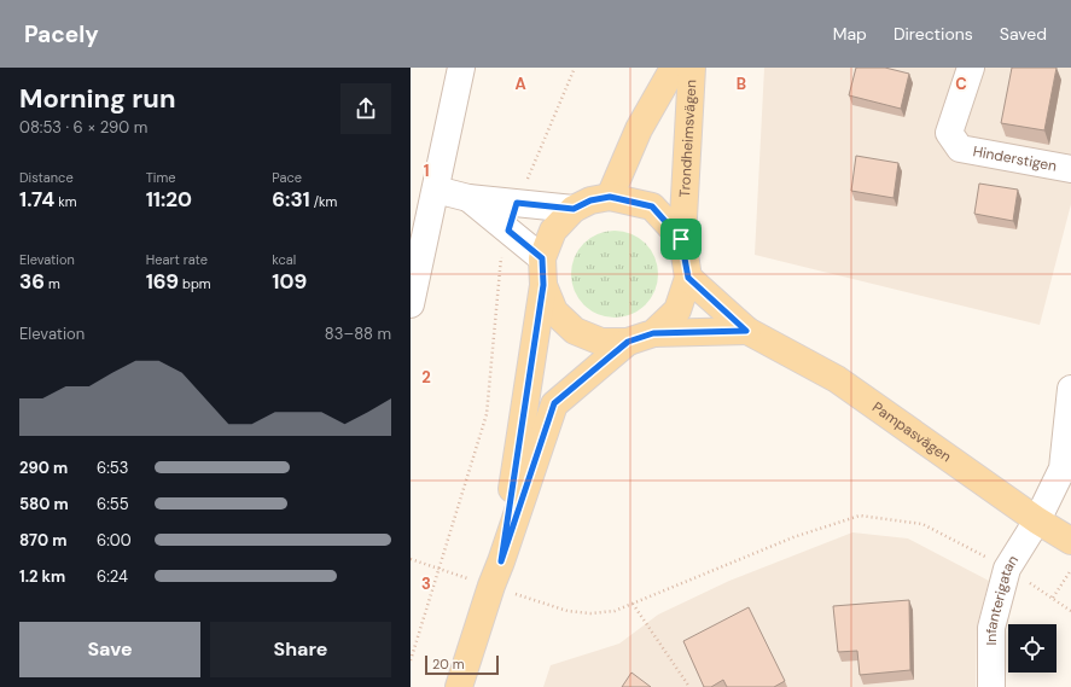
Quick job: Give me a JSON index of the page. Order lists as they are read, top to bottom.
{
  "streets": {
    "main road": ["Trondheimsvägen", "Pampasvägen"],
    "street": ["Hinderstigen", "Infanterigatan"]
  },
  "crossings": [
    ["Trondheimsvägen", "Pampasvägen"],
    ["Pampasvägen", "Infanterigatan"]
  ],
  "scale_bar": "20 m",
  "page": {
    "header": "Pacely",
    "nav": ["Map", "Directions", "Saved"],
    "heading": ["Morning run", "08:53 · 6 × 290 m"],
    "stats": [
      ["Distance", "1.74 km"],
      ["Time", "11:20"],
      ["Pace", "6:31 /km"],
      ["Elevation", "36 m"],
      ["Heart rate", "169 bpm"],
      ["kcal", "109"]
    ],
    "chart": ["Elevation", "83–88 m"],
    "list": [
      {
        "name": "290 m",
        "note": "6:53"
      },
      {
        "name": "580 m",
        "note": "6:55"
      },
      {
        "name": "870 m",
        "note": "6:00"
      },
      {
        "name": "1.2 km",
        "note": "6:24"
      }
    ],
    "buttons": ["Save", "Share"],
    "scale": "20 m"
  },
  "grid": {
    "columns": ["A", "B", "C"],
    "rows": ["1", "2", "3"]
  }
}
